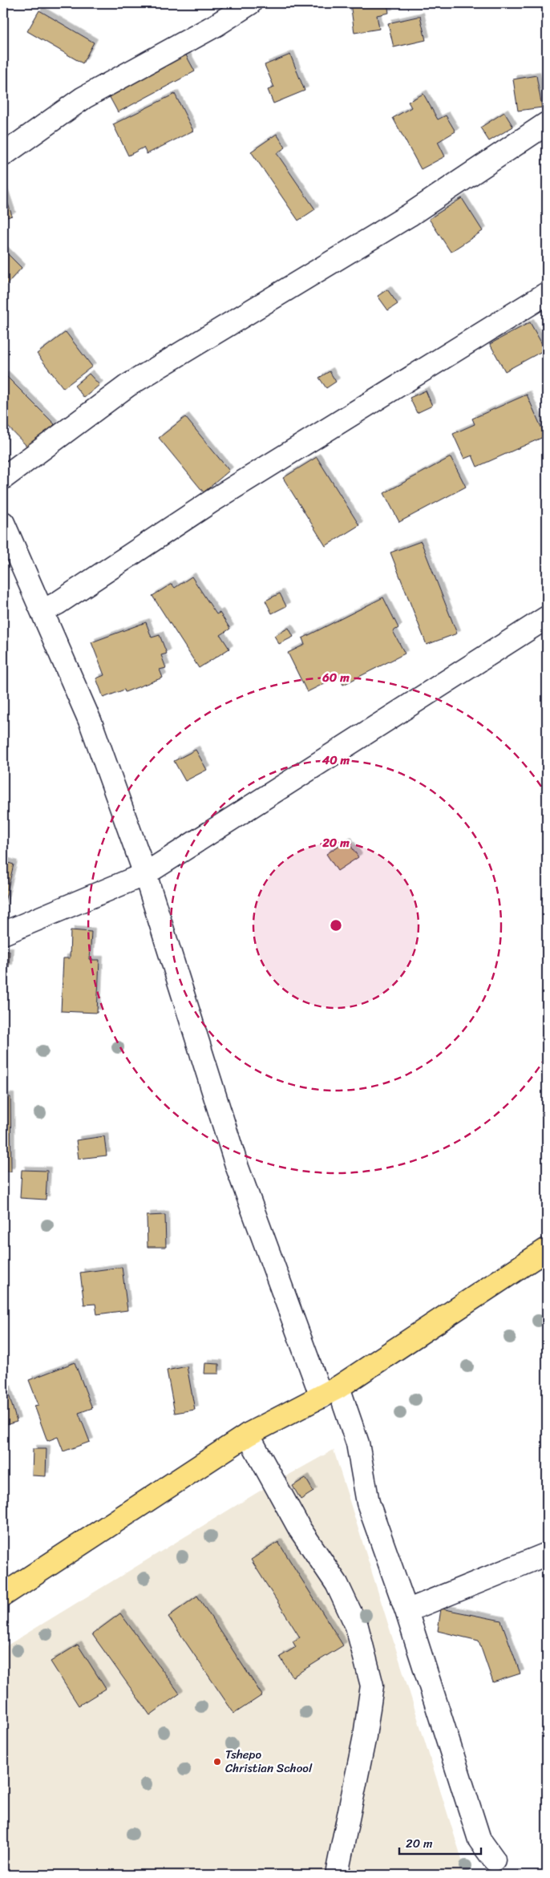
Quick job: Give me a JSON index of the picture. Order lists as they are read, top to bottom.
{
  "places": ["Tshepo Christian School"],
  "scale_bar": "20 m",
  "rings": ["60 m", "40 m", "20 m"]
}
